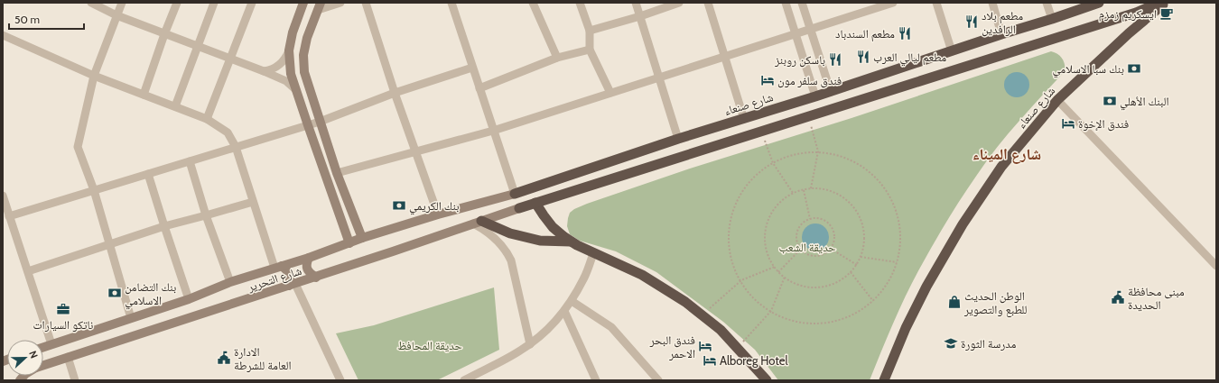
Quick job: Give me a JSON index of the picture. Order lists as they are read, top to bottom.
{
  "streets": {
    "highway": ["شارع صنعاء"],
    "main road": ["شارع التحرير"]
  },
  "crossings": [
    ["شارع صنعاء", "شارع التحرير"]
  ],
  "districts": ["شارع الميناء"],
  "parks": ["حديقة الشعب", "حديقة المحافظ"],
  "places": {
    "cafe": ["ايسكريم زمزم"],
    "restaurant": [
      "مطعم بلاد الرافدين",
      "مطعم السندباد",
      "مطعم ليالي العرب",
      "باسكن روبنز"
    ],
    "bank": [
      "بنك سبا الاسلامي",
      "البنك الأهلي",
      "بنك الكريمي",
      "بنك التضامن الاسلامي"
    ],
    "hotel": [
      "فندق سلفر مون",
      "فندق الإخوة",
      "فندق البحر الاحمر",
      "Alboreg Hotel"
    ],
    "public building": ["مبنى محافظة الحديدة", "الادارة العامة للشرطة"],
    "shop": ["الوطن الحديث للطبع والتصوير"],
    "office": ["ناتكو السيارات"],
    "school or university": ["مدرسة الثورة"]
  },
  "scale_bar": "50 m",
  "north": "right"
}
